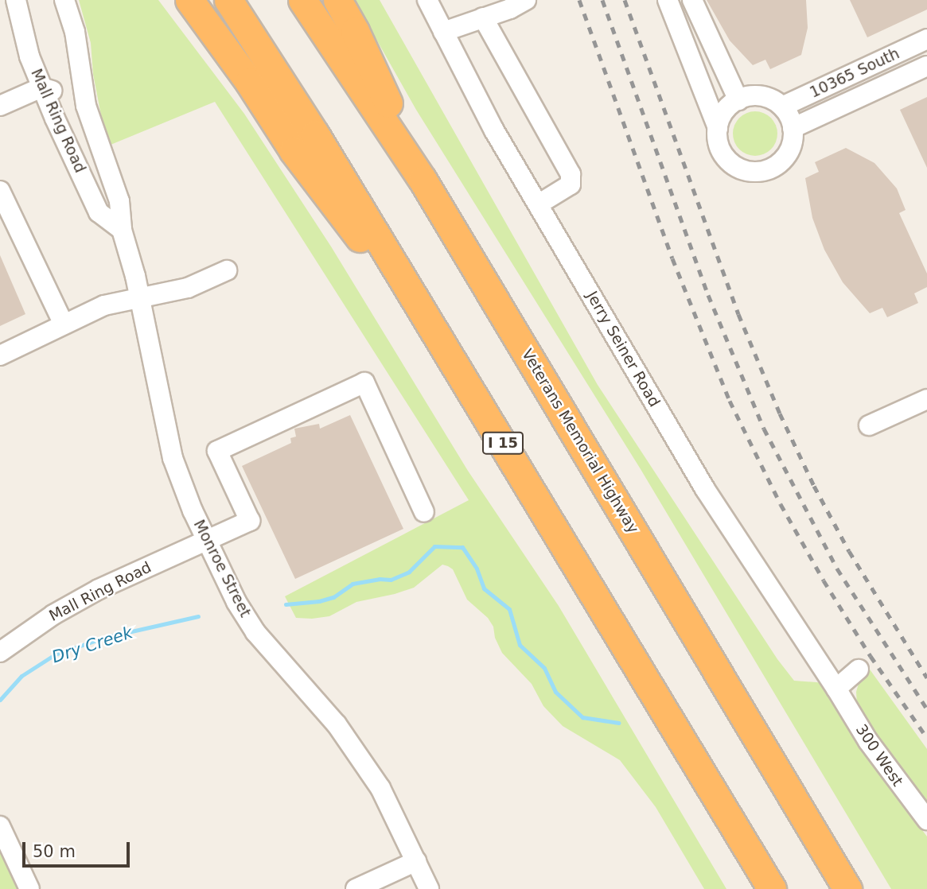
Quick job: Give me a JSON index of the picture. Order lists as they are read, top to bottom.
{
  "streets": {
    "highway": ["Veterans Memorial Highway", "I 15"],
    "street": [
      "10365 South",
      "Mall Ring Road",
      "Jerry Seiner Road",
      "Monroe Street",
      "300 West"
    ]
  },
  "crossings": [
    ["Mall Ring Road", "Monroe Street"],
    ["Jerry Seiner Road", "300 West"]
  ],
  "water": ["Dry Creek"],
  "scale_bar": "50 m"
}
